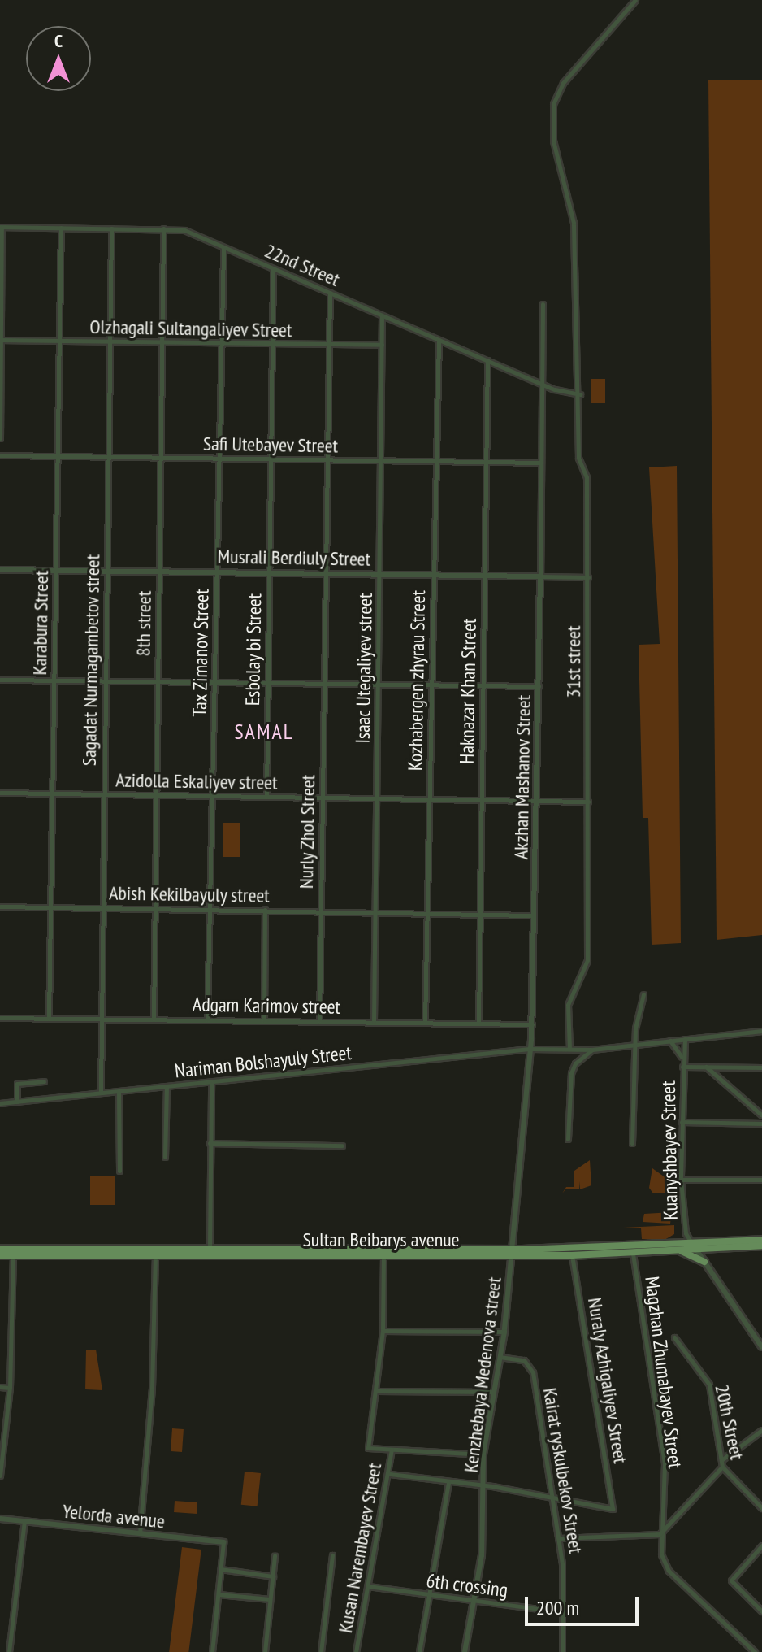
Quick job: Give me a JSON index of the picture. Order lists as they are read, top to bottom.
{
  "streets": {
    "main road": ["Sultan Beibarys avenue"],
    "street": [
      "22nd Street",
      "Olzhagali Sultangaliyev Street",
      "Safi Utebayev Street",
      "Musrali Berdiuly Street",
      "Karabura Street",
      "8th street",
      "Esbolay bi Street",
      "Tax Zimanov Street",
      "Sagadat Nurmagambetov street",
      "31st street",
      "Isaac Utegaliyev street",
      "Kozhabergen zhyrau Street",
      "Haknazar Khan Street",
      "Akzhan Mashanov Street",
      "Azidolla Eskaliyev street",
      "Nurly Zhol Street",
      "Abish Kekilbayuly street",
      "Adgam Karimov street",
      "Nariman Bolshayuly Street",
      "Kuanyshbayev Street",
      "Magzhan Zhumabayev Street",
      "Kenzhebaya Medenova street",
      "Nuraly Azhigaliyev Street",
      "20th Street",
      "Kairat ryskulbekov Street",
      "Yelorda avenue",
      "Kusan Narembayev Street",
      "6th crossing"
    ]
  },
  "crossings": [
    ["22nd Street", "Karabura Street"],
    ["22nd Street", "8th street"],
    ["22nd Street", "Esbolay bi Street"],
    ["22nd Street", "Tax Zimanov Street"],
    ["22nd Street", "Sagadat Nurmagambetov street"],
    ["22nd Street", "31st street"],
    ["22nd Street", "Isaac Utegaliyev street"],
    ["22nd Street", "Kozhabergen zhyrau Street"],
    ["22nd Street", "Haknazar Khan Street"],
    ["22nd Street", "Akzhan Mashanov Street"],
    ["22nd Street", "Nurly Zhol Street"],
    ["Olzhagali Sultangaliyev Street", "Karabura Street"],
    ["Olzhagali Sultangaliyev Street", "8th street"],
    ["Olzhagali Sultangaliyev Street", "Esbolay bi Street"],
    ["Olzhagali Sultangaliyev Street", "Tax Zimanov Street"],
    ["Olzhagali Sultangaliyev Street", "Sagadat Nurmagambetov street"],
    ["Olzhagali Sultangaliyev Street", "Isaac Utegaliyev street"],
    ["Olzhagali Sultangaliyev Street", "Nurly Zhol Street"],
    ["Safi Utebayev Street", "Karabura Street"],
    ["Safi Utebayev Street", "8th street"],
    ["Safi Utebayev Street", "Esbolay bi Street"],
    ["Safi Utebayev Street", "Tax Zimanov Street"],
    ["Safi Utebayev Street", "Sagadat Nurmagambetov street"],
    ["Safi Utebayev Street", "Isaac Utegaliyev street"],
    ["Safi Utebayev Street", "Kozhabergen zhyrau Street"],
    ["Safi Utebayev Street", "Haknazar Khan Street"],
    ["Safi Utebayev Street", "Akzhan Mashanov Street"],
    ["Safi Utebayev Street", "Nurly Zhol Street"],
    ["Musrali Berdiuly Street", "Karabura Street"],
    ["Musrali Berdiuly Street", "8th street"],
    ["Musrali Berdiuly Street", "Esbolay bi Street"],
    ["Musrali Berdiuly Street", "Tax Zimanov Street"],
    ["Musrali Berdiuly Street", "Sagadat Nurmagambetov street"],
    ["Musrali Berdiuly Street", "31st street"],
    ["Musrali Berdiuly Street", "Isaac Utegaliyev street"],
    ["Musrali Berdiuly Street", "Kozhabergen zhyrau Street"],
    ["Musrali Berdiuly Street", "Haknazar Khan Street"],
    ["Musrali Berdiuly Street", "Akzhan Mashanov Street"],
    ["Musrali Berdiuly Street", "Nurly Zhol Street"],
    ["Karabura Street", "Azidolla Eskaliyev street"],
    ["Karabura Street", "Abish Kekilbayuly street"],
    ["Karabura Street", "Adgam Karimov street"],
    ["8th street", "Azidolla Eskaliyev street"],
    ["8th street", "Abish Kekilbayuly street"],
    ["8th street", "Adgam Karimov street"],
    ["Esbolay bi Street", "Azidolla Eskaliyev street"],
    ["Tax Zimanov Street", "Azidolla Eskaliyev street"],
    ["Tax Zimanov Street", "Abish Kekilbayuly street"],
    ["Tax Zimanov Street", "Adgam Karimov street"],
    ["Sagadat Nurmagambetov street", "Azidolla Eskaliyev street"],
    ["Sagadat Nurmagambetov street", "Abish Kekilbayuly street"],
    ["Sagadat Nurmagambetov street", "Adgam Karimov street"],
    ["Sagadat Nurmagambetov street", "Nariman Bolshayuly Street"],
    ["31st street", "Azidolla Eskaliyev street"],
    ["31st street", "Nariman Bolshayuly Street"],
    ["Isaac Utegaliyev street", "Azidolla Eskaliyev street"],
    ["Isaac Utegaliyev street", "Abish Kekilbayuly street"],
    ["Isaac Utegaliyev street", "Adgam Karimov street"],
    ["Kozhabergen zhyrau Street", "Azidolla Eskaliyev street"],
    ["Kozhabergen zhyrau Street", "Abish Kekilbayuly street"],
    ["Kozhabergen zhyrau Street", "Adgam Karimov street"],
    ["Haknazar Khan Street", "Azidolla Eskaliyev street"],
    ["Haknazar Khan Street", "Abish Kekilbayuly street"],
    ["Haknazar Khan Street", "Adgam Karimov street"],
    ["Akzhan Mashanov Street", "Azidolla Eskaliyev street"],
    ["Akzhan Mashanov Street", "Abish Kekilbayuly street"],
    ["Akzhan Mashanov Street", "Adgam Karimov street"],
    ["Akzhan Mashanov Street", "Nariman Bolshayuly Street"],
    ["Akzhan Mashanov Street", "Sultan Beibarys avenue"],
    ["Akzhan Mashanov Street", "Kenzhebaya Medenova street"],
    ["Azidolla Eskaliyev street", "Nurly Zhol Street"],
    ["Nurly Zhol Street", "Abish Kekilbayuly street"],
    ["Nurly Zhol Street", "Adgam Karimov street"],
    ["Nariman Bolshayuly Street", "Kuanyshbayev Street"],
    ["Kuanyshbayev Street", "Sultan Beibarys avenue"],
    ["Sultan Beibarys avenue", "Magzhan Zhumabayev Street"],
    ["Sultan Beibarys avenue", "Kenzhebaya Medenova street"],
    ["Sultan Beibarys avenue", "Nuraly Azhigaliyev Street"],
    ["Sultan Beibarys avenue", "Kusan Narembayev Street"],
    ["Kenzhebaya Medenova street", "Kairat ryskulbekov Street"],
    ["Kenzhebaya Medenova street", "6th crossing"],
    ["Nuraly Azhigaliyev Street", "Kairat ryskulbekov Street"],
    ["Kairat ryskulbekov Street", "6th crossing"],
    ["Kusan Narembayev Street", "6th crossing"]
  ],
  "districts": ["SAMAL"],
  "scale_bar": "200 m",
  "north": "top"
}
